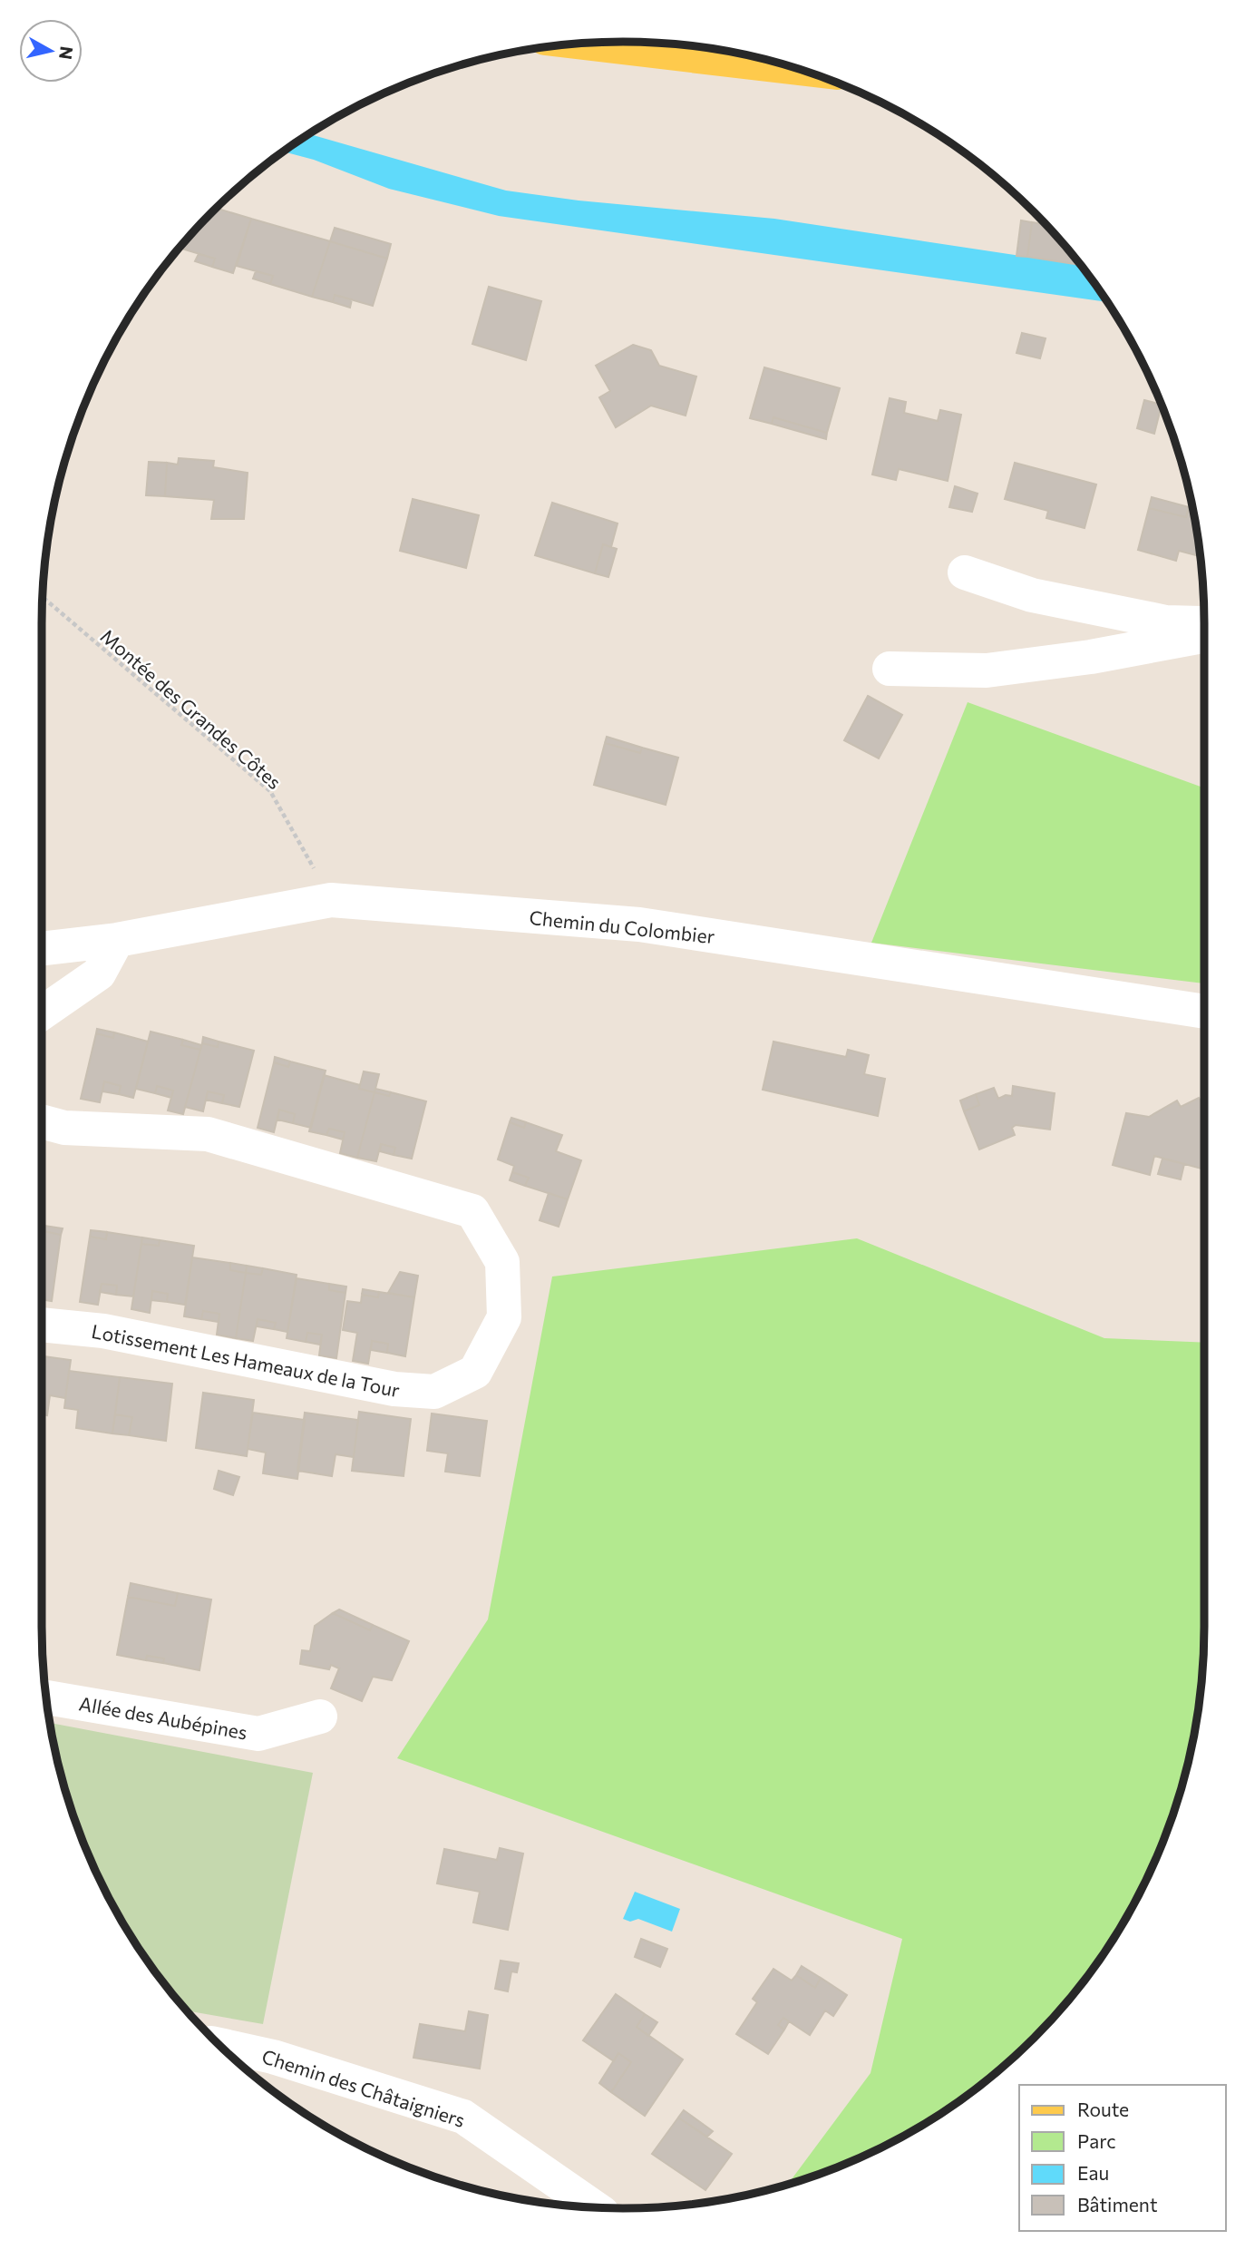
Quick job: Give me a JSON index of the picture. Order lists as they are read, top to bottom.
{
  "streets": {
    "street": [
      "Chemin du Colombier",
      "Lotissement Les Hameaux de la Tour",
      "Allée des Aubépines",
      "Chemin des Châtaigniers"
    ],
    "path": ["Montée des Grandes Côtes"]
  },
  "crossings": [
    ["Montée des Grandes Côtes", "Chemin du Colombier"]
  ],
  "legend": [
    "Route",
    "Parc",
    "Eau",
    "Bâtiment"
  ],
  "north": "right"
}
